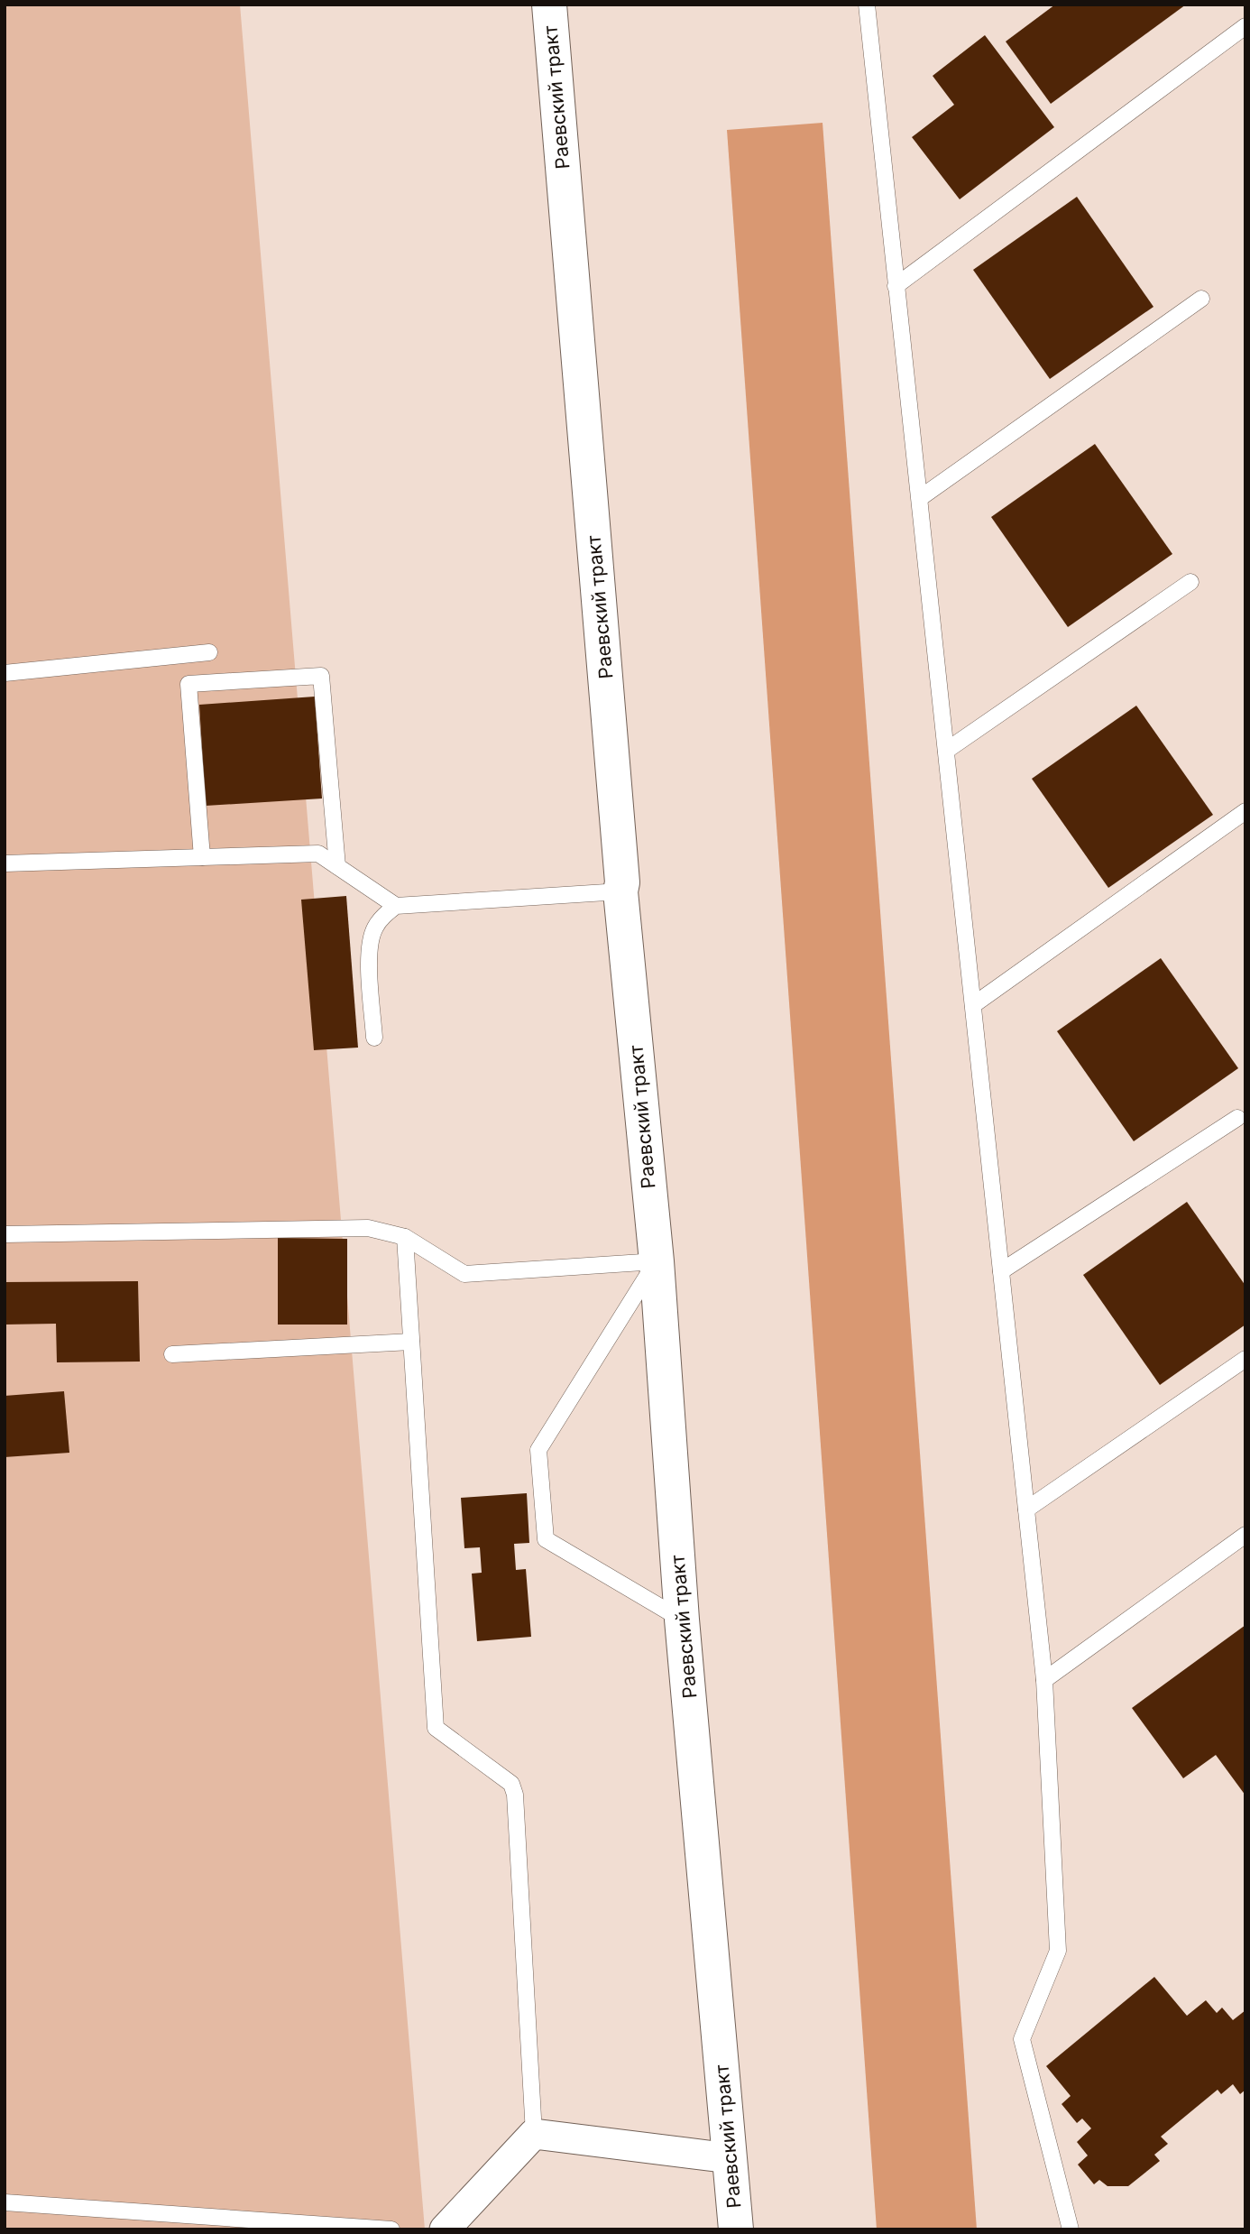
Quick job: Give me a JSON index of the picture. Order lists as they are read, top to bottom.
{
  "streets": {
    "main road": ["Раевский тракт"]
  }
}
